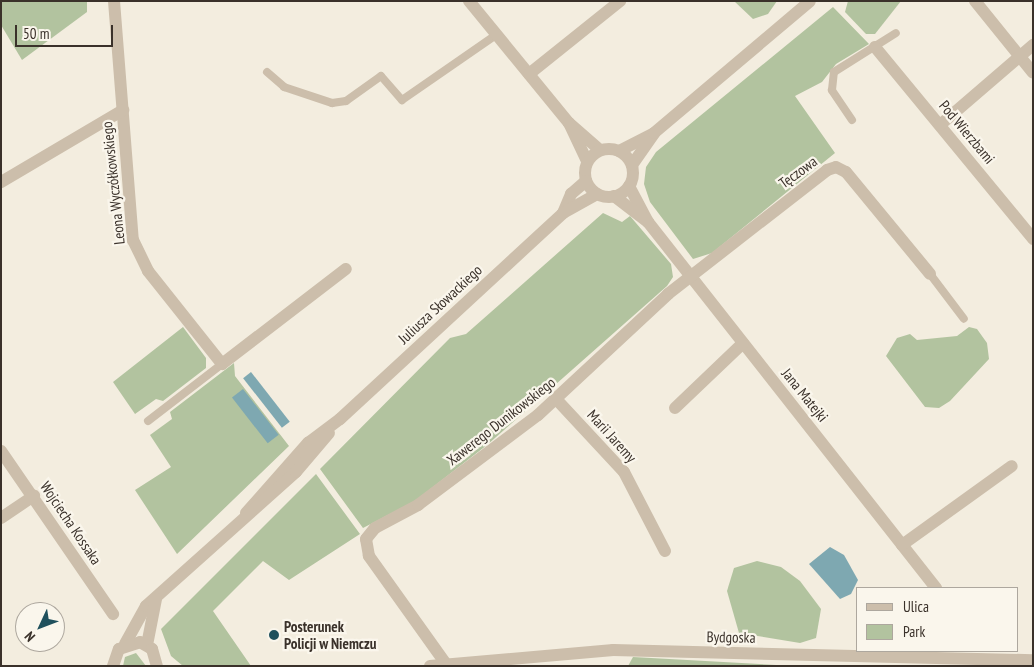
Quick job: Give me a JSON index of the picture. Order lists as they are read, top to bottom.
{
  "streets": {
    "street": [
      "Pod Wierzbami",
      "Tęczowa",
      "Leona Wyczółkowskiego",
      "Juliusza Słowackiego",
      "Jana Matejki",
      "Xawerego Dunikowskiego",
      "Marii Jaremy",
      "Wojciecha Kossaka",
      "Bydgoska"
    ]
  },
  "crossings": [
    ["Tęczowa", "Jana Matejki"],
    ["Tęczowa", "Xawerego Dunikowskiego"],
    ["Juliusza Słowackiego", "Jana Matejki"],
    ["Jana Matejki", "Xawerego Dunikowskiego"],
    ["Xawerego Dunikowskiego", "Marii Jaremy"],
    ["Xawerego Dunikowskiego", "Bydgoska"]
  ],
  "places": ["Posterunek Policji w Niemczu"],
  "legend": ["Ulica", "Park"],
  "scale_bar": "50 m",
  "north": "bottom left"
}
